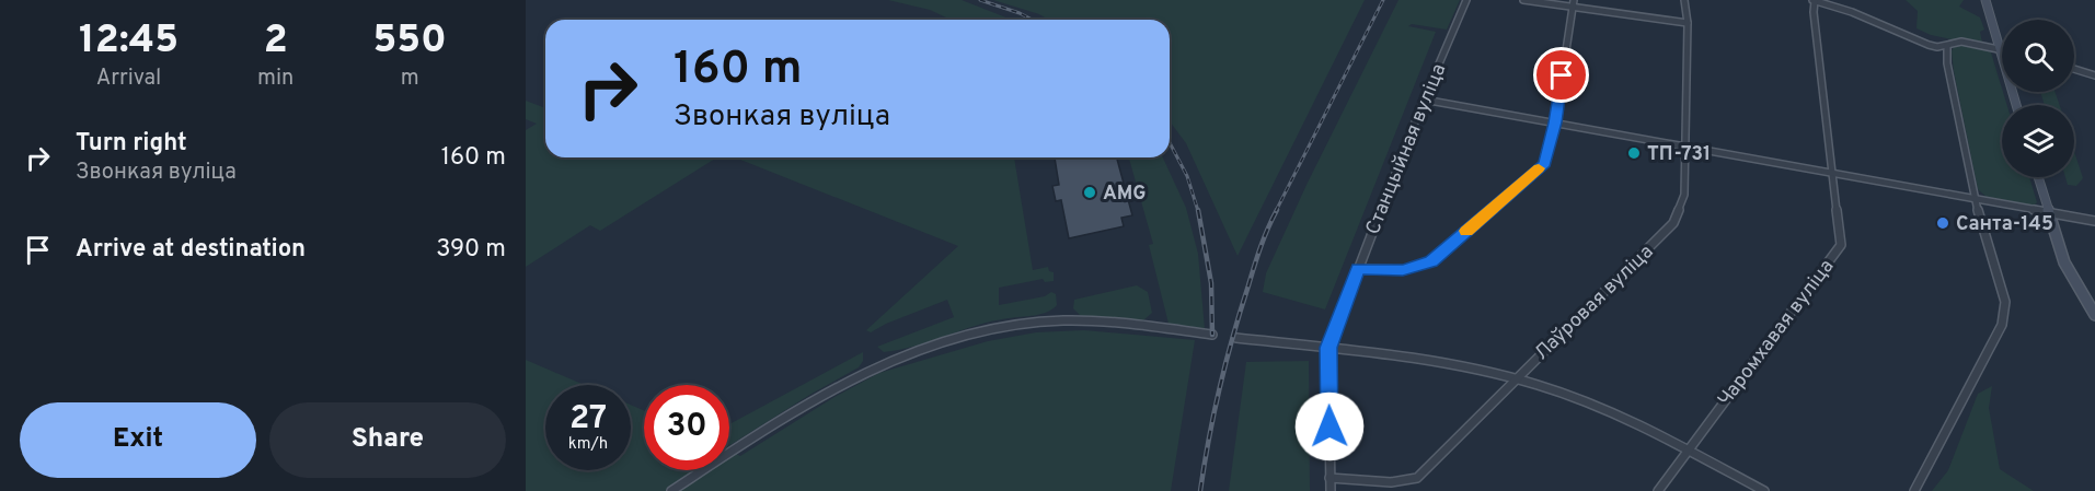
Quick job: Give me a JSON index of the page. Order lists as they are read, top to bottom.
{
  "streets": {
    "street": ["Станцыйная вуліца", "Лаўровая вуліца", "Чаромхавая вуліца"]
  },
  "crossings": [
    ["Станцыйная вуліца", "Лаўровая вуліца"]
  ],
  "places": ["ТП-731", "AMG", "Санта-145"],
  "page": {
    "eta": [
      "12:45",
      "Arrival",
      "2",
      "min",
      "550",
      "m"
    ],
    "turn": ["160 m", "Звонкая вуліца"],
    "list": [
      {
        "name": "Turn right",
        "note": "Звонкая вуліца",
        "value": "160 m"
      },
      {
        "name": "Arrive at destination",
        "value": "390 m"
      }
    ],
    "speed": "27 km/h",
    "limit": "30",
    "buttons": ["Exit", "Share"]
  }
}
